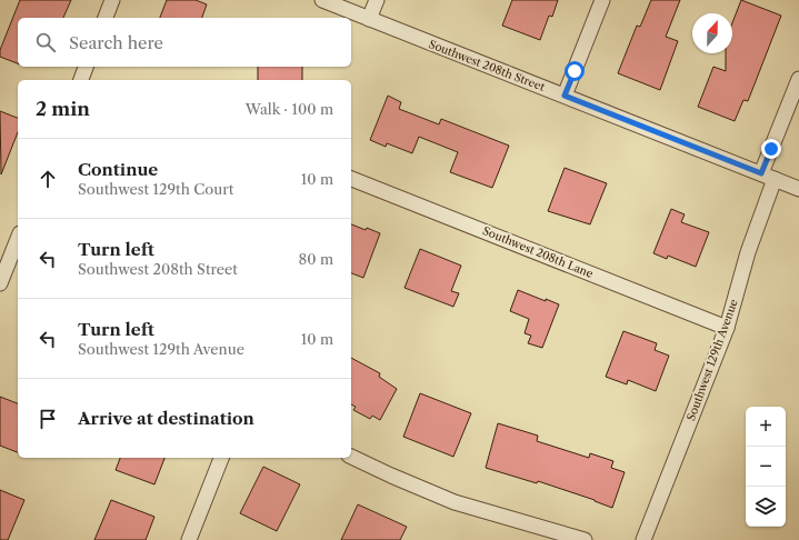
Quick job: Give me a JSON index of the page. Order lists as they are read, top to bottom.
{
  "streets": {
    "street": ["Southwest 208th Street", "Southwest 208th Lane", "Southwest 129th Avenue"]
  },
  "crossings": [
    ["Southwest 208th Street", "Southwest 129th Avenue"],
    ["Southwest 208th Lane", "Southwest 129th Avenue"]
  ],
  "north": "top",
  "page": {
    "search": "Search here",
    "heading": ["2 min", "Walk · 100 m"],
    "list": [
      ["Continue", "Southwest 129th Court", "10 m"],
      ["Turn left", "Southwest 208th Street", "80 m"],
      ["Turn left", "Southwest 129th Avenue", "10 m"],
      "Arrive at destination"
    ],
    "map_buttons": ["+", "−"]
  }
}
